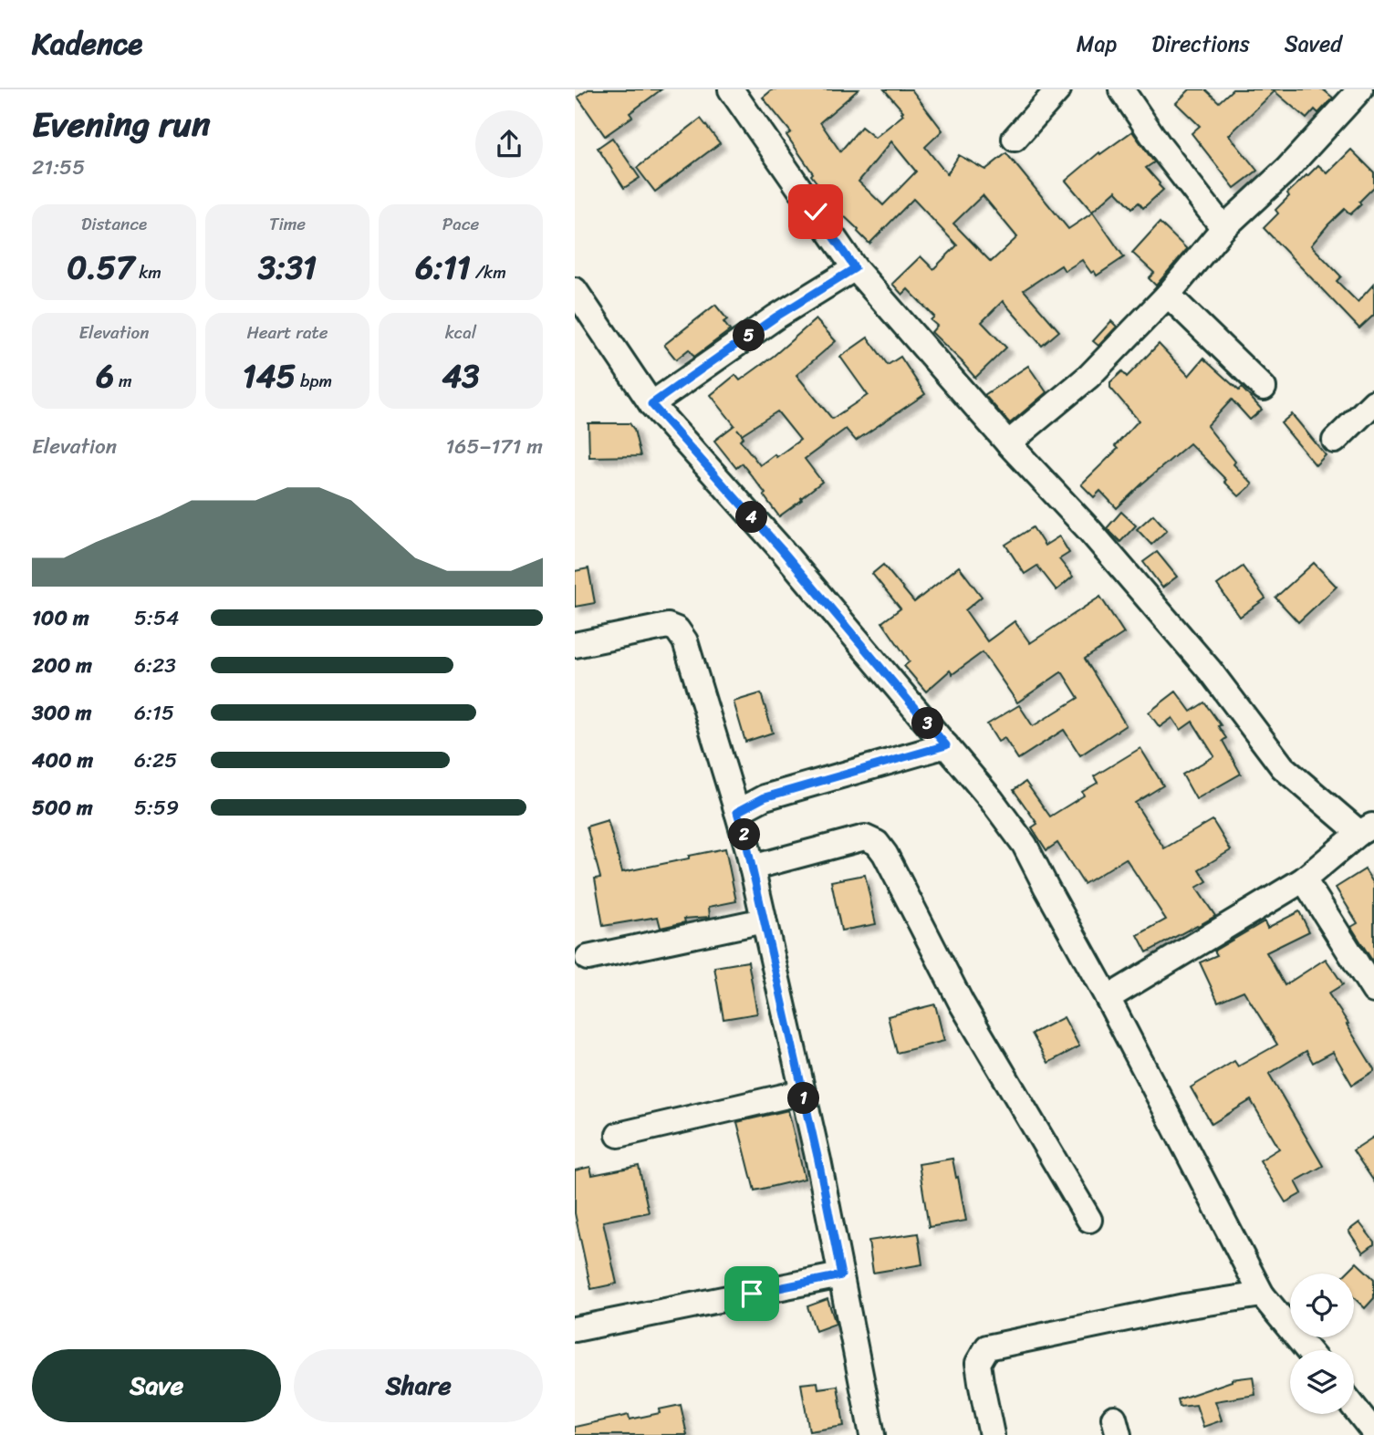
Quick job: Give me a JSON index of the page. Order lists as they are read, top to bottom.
{
  "page": {
    "header": "Kadence",
    "nav": ["Map", "Directions", "Saved"],
    "heading": ["Evening run", "21:55"],
    "stats": [
      ["Distance", "0.57 km"],
      ["Time", "3:31"],
      ["Pace", "6:11 /km"],
      ["Elevation", "6 m"],
      ["Heart rate", "145 bpm"],
      ["kcal", "43"]
    ],
    "pins": [
      "5",
      "4",
      "3",
      "2",
      "1"
    ],
    "chart": ["Elevation", "165–171 m"],
    "list": [
      {
        "name": "100 m",
        "note": "5:54"
      },
      {
        "name": "200 m",
        "note": "6:23"
      },
      {
        "name": "300 m",
        "note": "6:15"
      },
      {
        "name": "400 m",
        "note": "6:25"
      },
      {
        "name": "500 m",
        "note": "5:59"
      }
    ],
    "buttons": ["Save", "Share"]
  }
}
